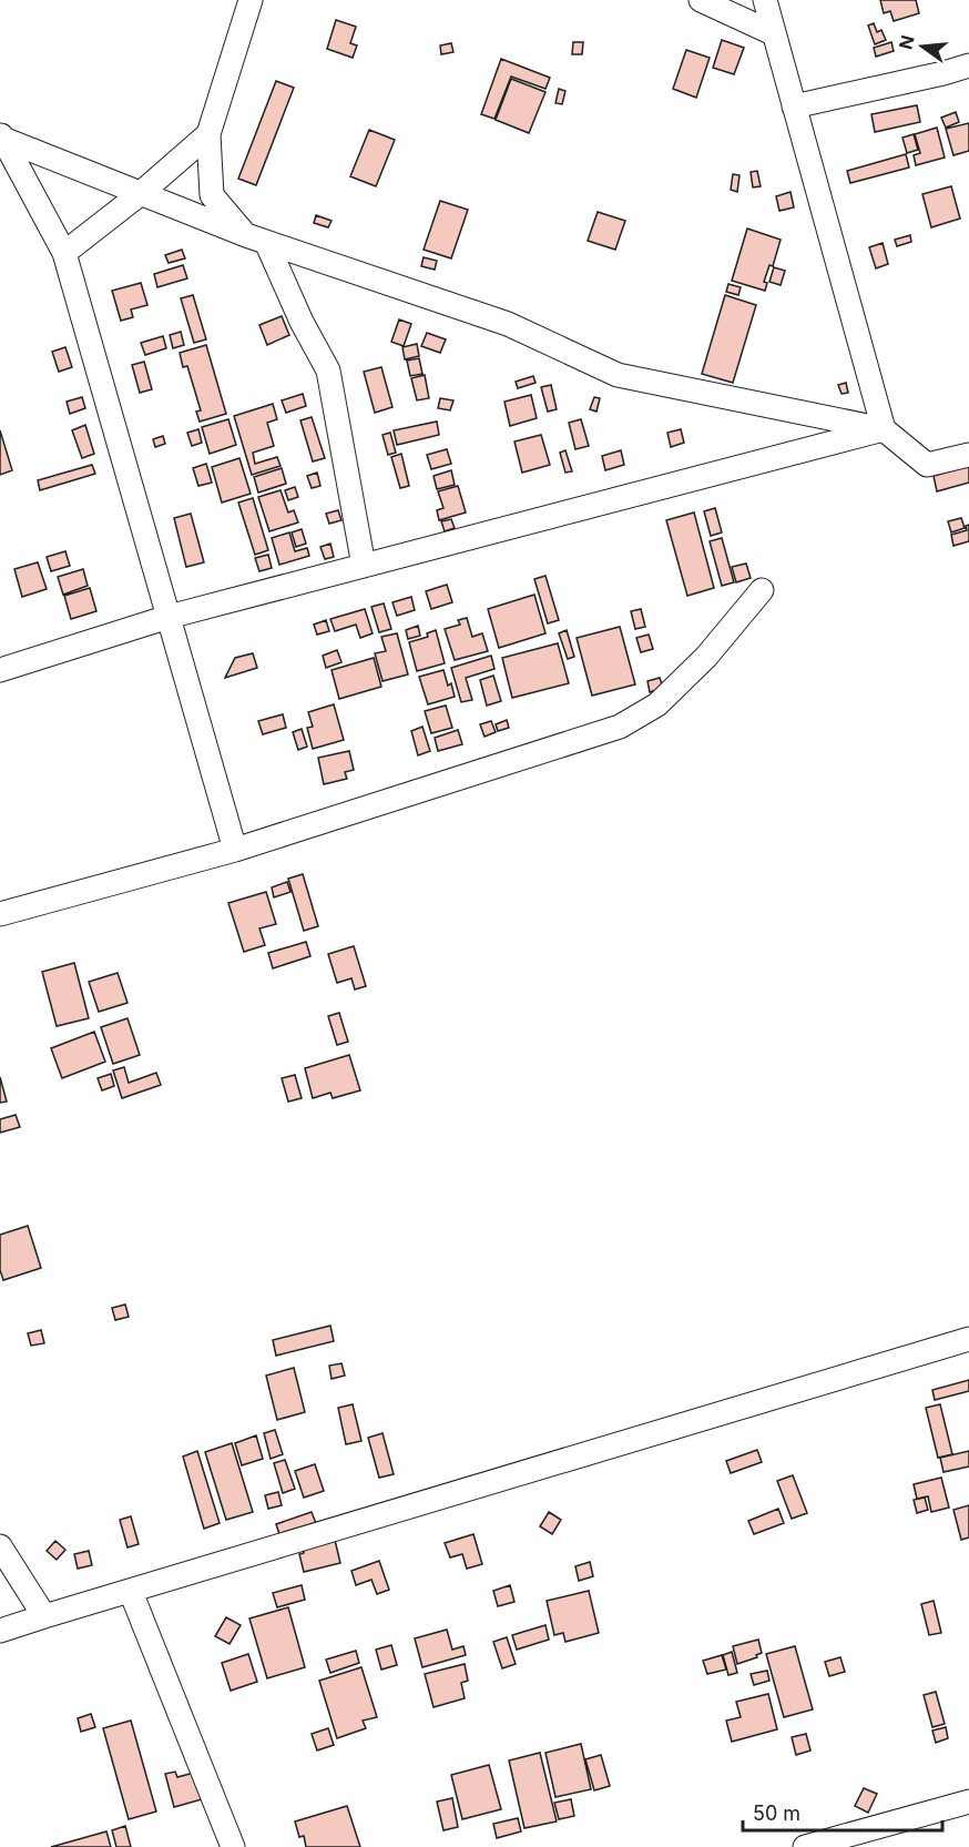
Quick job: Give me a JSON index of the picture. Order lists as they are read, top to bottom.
{
  "scale_bar": "50 m",
  "north": "left"
}
